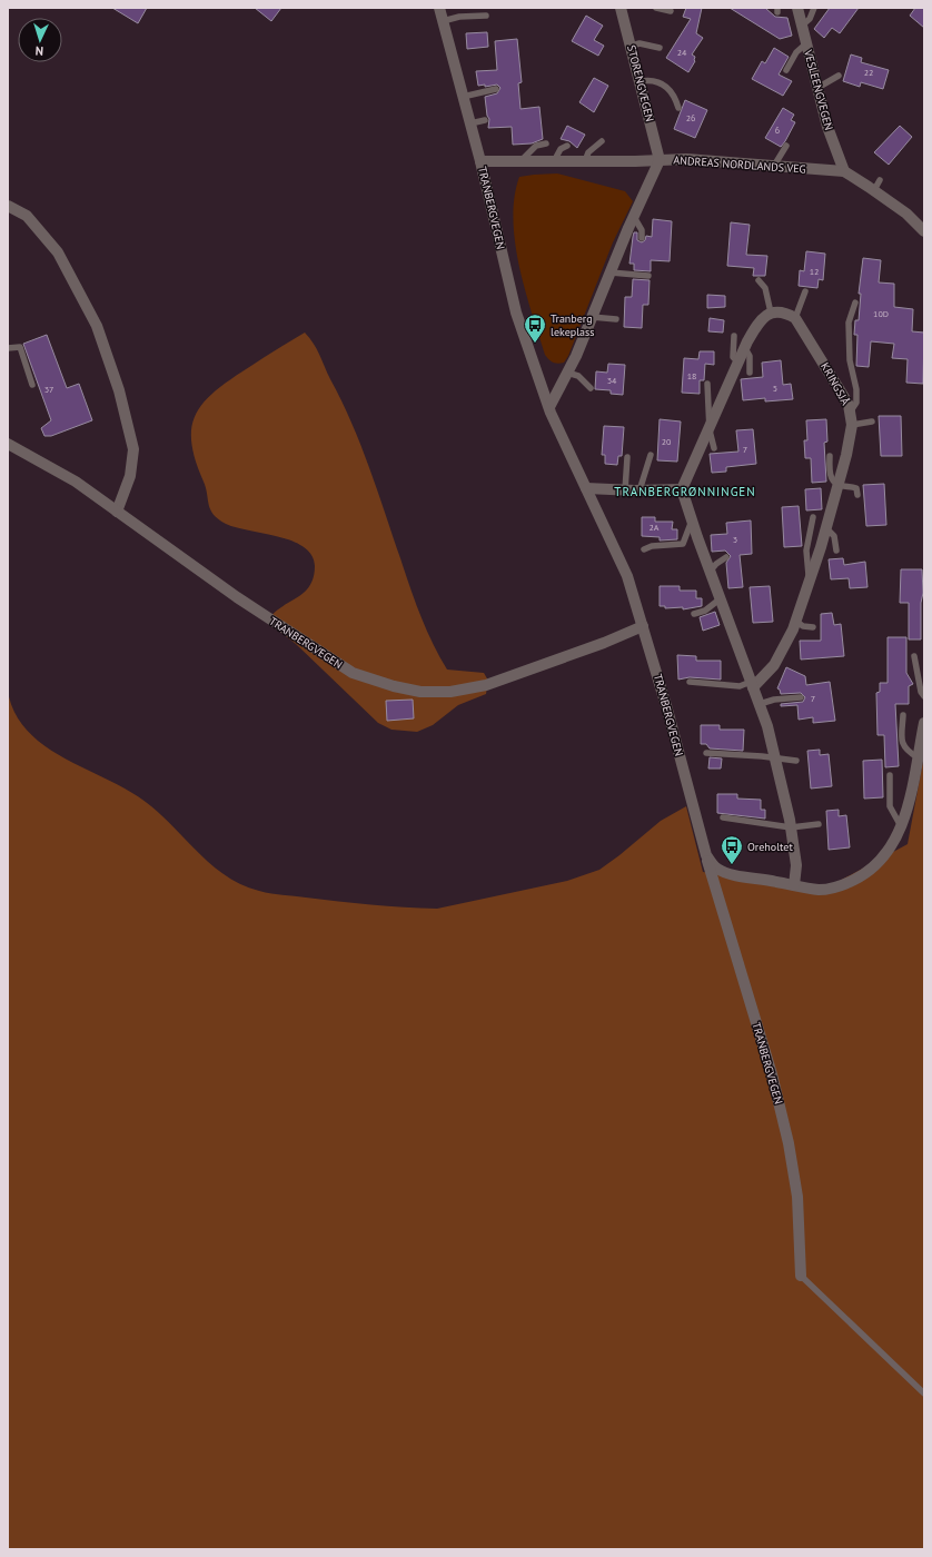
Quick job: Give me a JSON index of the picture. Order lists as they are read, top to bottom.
{
  "streets": {
    "street": [
      "STORENGVEGEN",
      "VESLEENGVEGEN",
      "ANDREAS NORDLANDS VEG",
      "TRANBERGVEGEN",
      "KRINGSJÅ"
    ]
  },
  "crossings": [
    ["STORENGVEGEN", "ANDREAS NORDLANDS VEG"],
    ["VESLEENGVEGEN", "ANDREAS NORDLANDS VEG"],
    ["ANDREAS NORDLANDS VEG", "TRANBERGVEGEN"]
  ],
  "districts": ["TRANBERGRØNNINGEN"],
  "places": {
    "bus stop": ["Tranberg lekeplass", "Oreholtet"]
  },
  "house_numbers": [
    "24",
    "22",
    "26",
    "6",
    "12",
    "10D",
    "18",
    "34",
    "5",
    "37",
    "20",
    "7",
    "2A",
    "3",
    "7"
  ],
  "north": "bottom"
}
